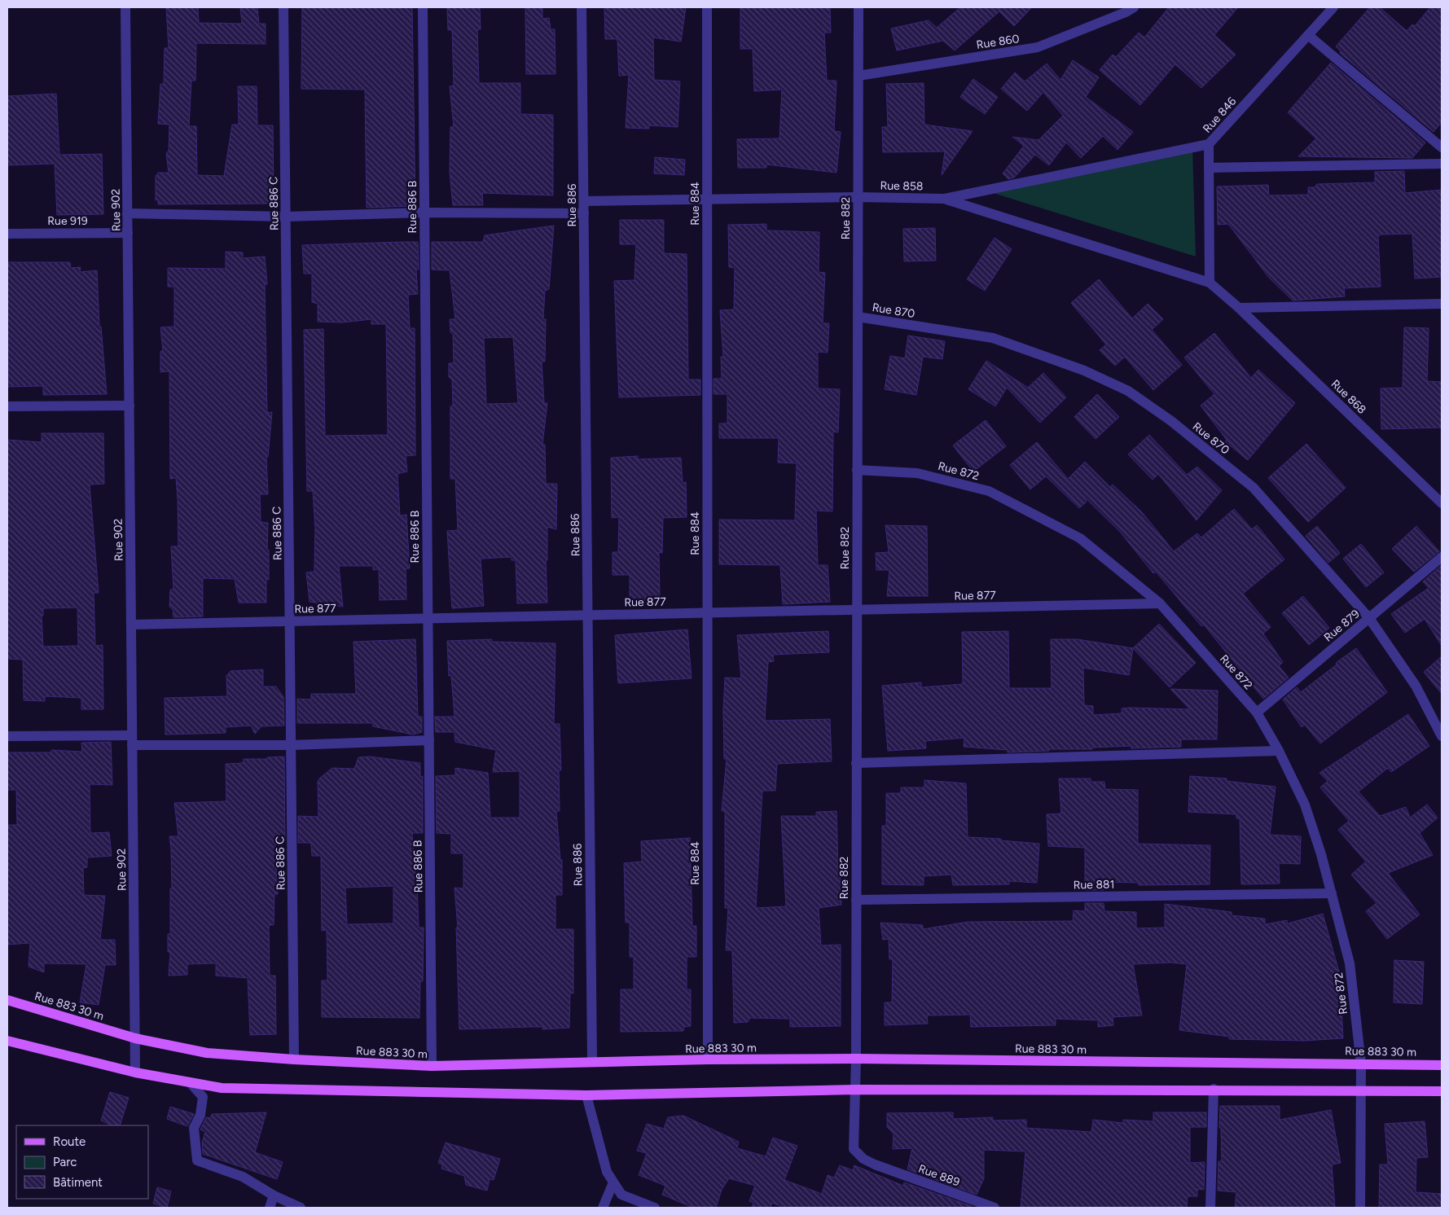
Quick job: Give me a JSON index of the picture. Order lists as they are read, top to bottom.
{
  "streets": {
    "main road": ["Rue 883 30 m"],
    "street": [
      "Rue 860",
      "Rue 846",
      "Rue 858",
      "Rue 886 C",
      "Rue 884",
      "Rue 886",
      "Rue 886 B",
      "Rue 902",
      "Rue 882",
      "Rue 919",
      "Rue 870",
      "Rue 868",
      "Rue 872",
      "Rue 877",
      "Rue 879",
      "Rue 881",
      "Rue 889"
    ]
  },
  "crossings": [
    ["Rue 860", "Rue 882"],
    ["Rue 858", "Rue 884"],
    ["Rue 858", "Rue 886"],
    ["Rue 858", "Rue 882"],
    ["Rue 886 C", "Rue 877"],
    ["Rue 886 C", "Rue 883 30 m"],
    ["Rue 884", "Rue 877"],
    ["Rue 884", "Rue 883 30 m"],
    ["Rue 886", "Rue 877"],
    ["Rue 886", "Rue 883 30 m"],
    ["Rue 886 B", "Rue 877"],
    ["Rue 886 B", "Rue 883 30 m"],
    ["Rue 902", "Rue 919"],
    ["Rue 902", "Rue 877"],
    ["Rue 902", "Rue 883 30 m"],
    ["Rue 882", "Rue 870"],
    ["Rue 882", "Rue 872"],
    ["Rue 882", "Rue 877"],
    ["Rue 882", "Rue 881"],
    ["Rue 882", "Rue 883 30 m"],
    ["Rue 882", "Rue 889"],
    ["Rue 870", "Rue 879"],
    ["Rue 872", "Rue 877"],
    ["Rue 872", "Rue 879"],
    ["Rue 872", "Rue 881"],
    ["Rue 872", "Rue 883 30 m"]
  ],
  "legend": ["Route", "Parc", "Bâtiment"]
}
